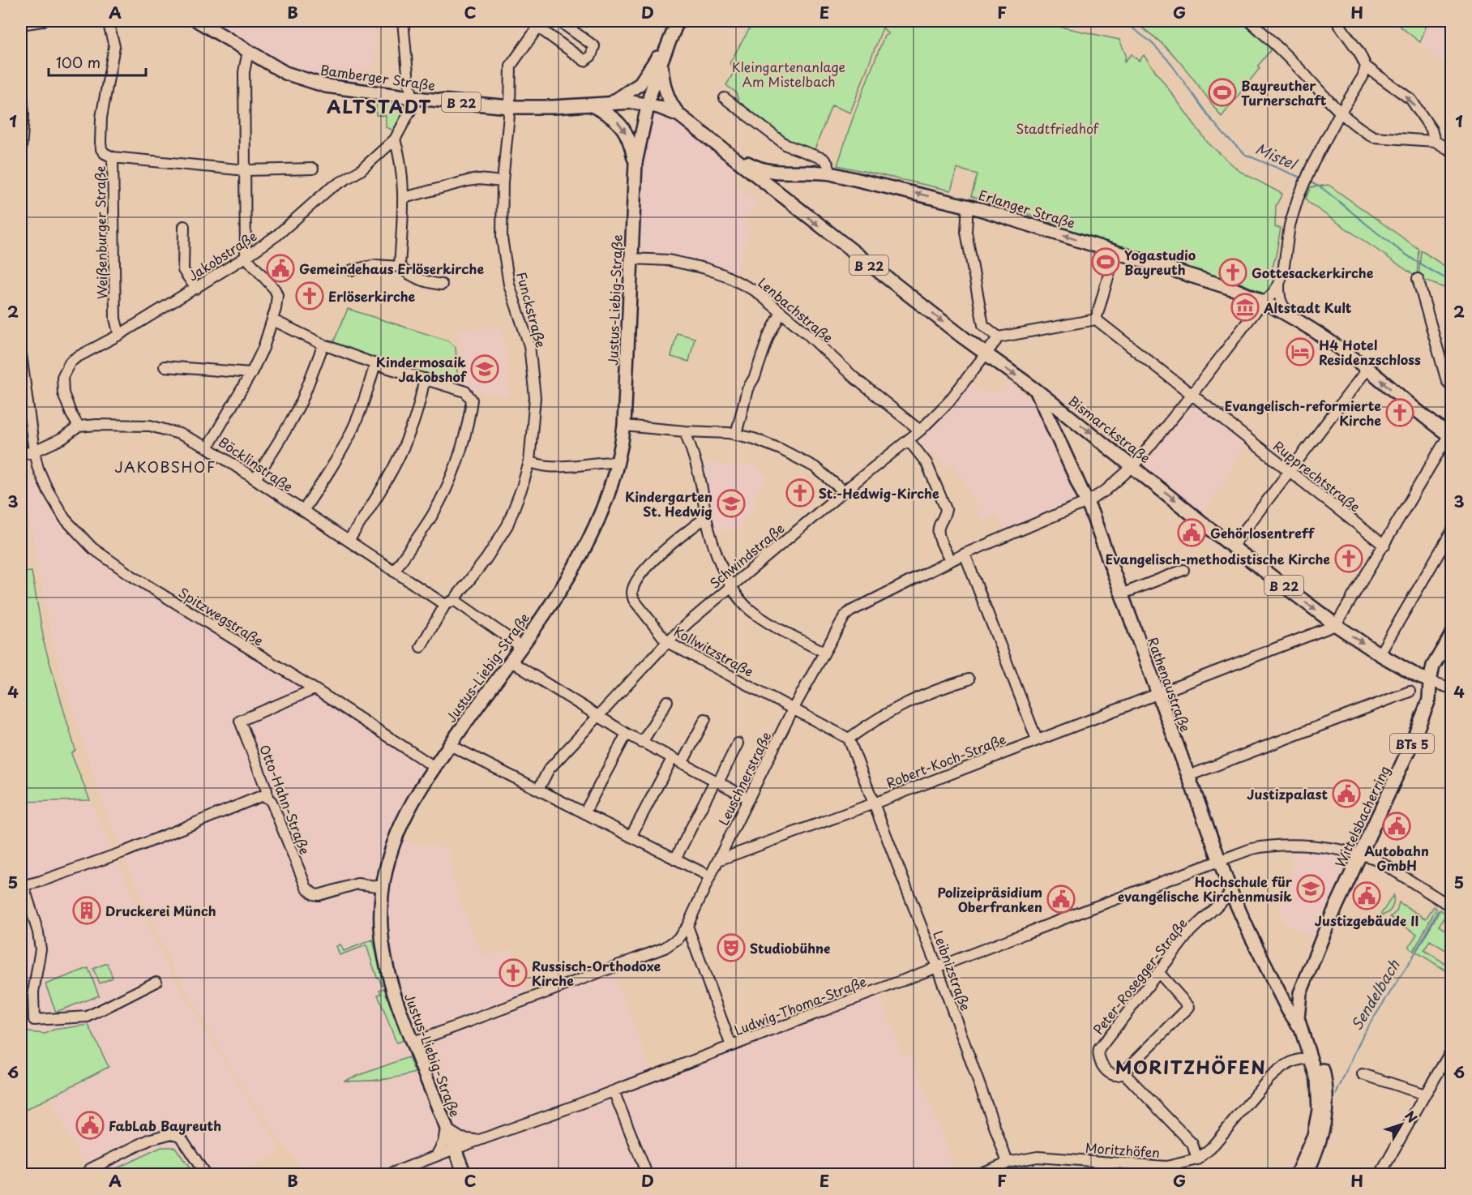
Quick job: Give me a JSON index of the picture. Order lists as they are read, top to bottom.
{
  "streets": {
    "main road": [
      "Bamberger Straße",
      "B 22",
      "Erlanger Straße",
      "Justus-Liebig-Straße",
      "Bismarckstraße",
      "Rathenaustraße",
      "BTs 5",
      "Wittelsbacherring"
    ],
    "street": [
      "Weißenburger Straße",
      "Jakobstraße",
      "Funckstraße",
      "Lenbachstraße",
      "Böcklinstraße",
      "Rupprechtstraße",
      "Schwindstraße",
      "Spitzwegstraße",
      "Kollwitzstraße",
      "Robert-Koch-Straße",
      "Leuschnerstraße",
      "Otto-Hahn-Straße",
      "Leibnizstraße",
      "Peter-Rosegger-Straße",
      "Ludwig-Thoma-Straße",
      "Moritzhöfen"
    ]
  },
  "crossings": [
    ["Bamberger Straße", "B 22"],
    ["Bamberger Straße", "Jakobstraße"],
    ["Bamberger Straße", "Funckstraße"],
    ["B 22", "Erlanger Straße"],
    ["B 22", "Bismarckstraße"],
    ["Erlanger Straße", "Leuschnerstraße"],
    ["Weißenburger Straße", "Jakobstraße"],
    ["Jakobstraße", "Böcklinstraße"],
    ["Justus-Liebig-Straße", "Lenbachstraße"],
    ["Justus-Liebig-Straße", "Böcklinstraße"],
    ["Justus-Liebig-Straße", "Spitzwegstraße"],
    ["Justus-Liebig-Straße", "Leuschnerstraße"],
    ["Justus-Liebig-Straße", "Otto-Hahn-Straße"],
    ["Justus-Liebig-Straße", "Ludwig-Thoma-Straße"],
    ["Funckstraße", "Böcklinstraße"],
    ["Lenbachstraße", "Schwindstraße"],
    ["Bismarckstraße", "Schwindstraße"],
    ["Bismarckstraße", "Rathenaustraße"],
    ["Bismarckstraße", "Robert-Koch-Straße"],
    ["Bismarckstraße", "Leuschnerstraße"],
    ["Bismarckstraße", "Wittelsbacherring"],
    ["Rupprechtstraße", "Leuschnerstraße"],
    ["Schwindstraße", "Kollwitzstraße"],
    ["Spitzwegstraße", "Otto-Hahn-Straße"],
    ["Kollwitzstraße", "Leuschnerstraße"],
    ["Rathenaustraße", "Robert-Koch-Straße"],
    ["Rathenaustraße", "Leuschnerstraße"],
    ["Rathenaustraße", "Wittelsbacherring"],
    ["Rathenaustraße", "Peter-Rosegger-Straße"],
    ["Rathenaustraße", "Ludwig-Thoma-Straße"],
    ["Robert-Koch-Straße", "Leuschnerstraße"],
    ["Robert-Koch-Straße", "Leibnizstraße"],
    ["Wittelsbacherring", "Ludwig-Thoma-Straße"],
    ["Leibnizstraße", "Ludwig-Thoma-Straße"],
    ["Leibnizstraße", "Moritzhöfen"],
    ["Peter-Rosegger-Straße", "Moritzhöfen"]
  ],
  "one_way": ["Erlanger Straße", "Bismarckstraße"],
  "districts": ["ALTSTADT", "JAKOBSHOF", "MORITZHÖFEN"],
  "water": ["Mistel", "Sendelbach"],
  "parks": ["Kleingartenanlage Am Mistelbach", "Stadtfriedhof"],
  "places": {
    "sports": ["Bayreuther Turnerschaft", "Yogastudio Bayreuth"],
    "public building": [
      "Gemeindehaus Erlöserkirche",
      "Gehörlosentreff",
      "Justizpalast",
      "Autobahn GmbH",
      "Justizgebäude II",
      "Polizeipräsidium Oberfranken",
      "FabLab Bayreuth"
    ],
    "church": [
      "Gottesackerkirche",
      "Erlöserkirche",
      "Evangelisch-reformierte Kirche",
      "St.-Hedwig-Kirche",
      "Evangelisch-methodistische Kirche",
      "Russisch-Orthodoxe Kirche"
    ],
    "museum": ["Altstadt Kult"],
    "hotel": ["H4 Hotel Residenzschloss"],
    "school or university": ["Kindermosaik Jakobshof", "Kindergarten St. Hedwig", "Hochschule für evangelische Kirchenmusik"],
    "building": ["Druckerei Münch"],
    "theatre": ["Studiobühne"]
  },
  "scale_bar": "100 m",
  "north": "top right",
  "grid": {
    "columns": [
      "A",
      "B",
      "C",
      "D",
      "E",
      "F",
      "G",
      "H"
    ],
    "rows": [
      "1",
      "2",
      "3",
      "4",
      "5",
      "6"
    ]
  }
}
